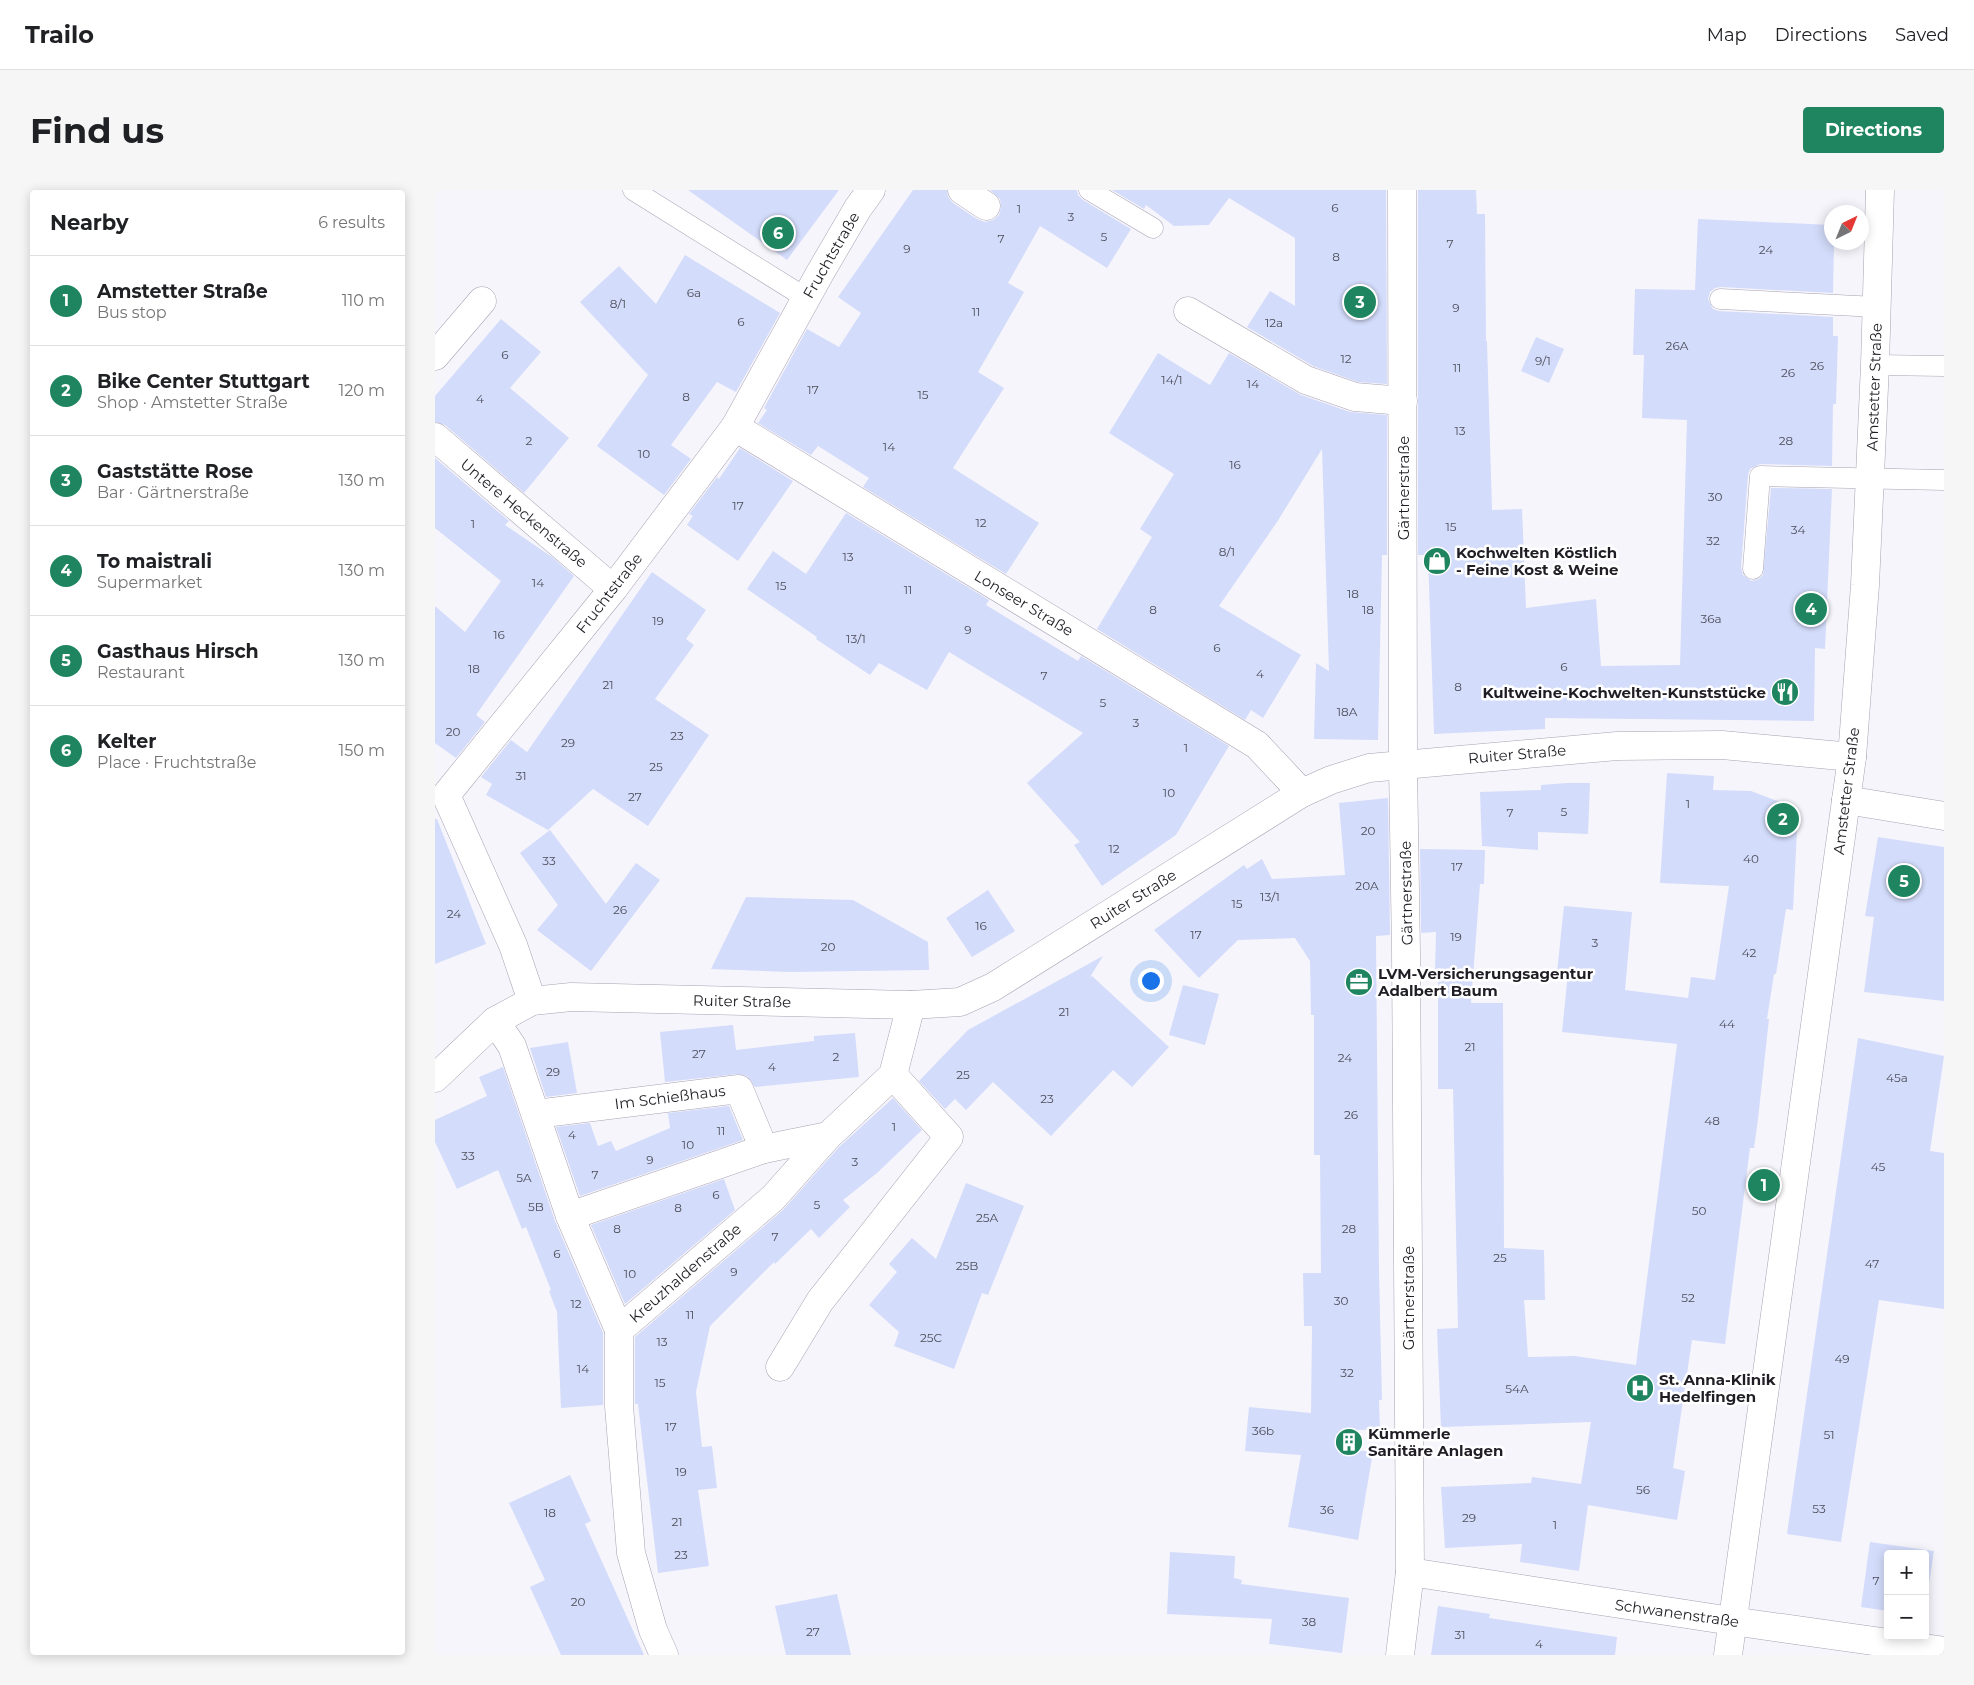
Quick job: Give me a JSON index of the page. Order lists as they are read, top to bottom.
{
  "streets": {
    "street": [
      "Fruchtstraße",
      "Amstetter Straße",
      "Gärtnerstraße",
      "Untere Heckenstraße",
      "Lonseer Straße",
      "Ruiter Straße",
      "Im Schießhaus",
      "Kreuzhaldenstraße",
      "Schwanenstraße"
    ]
  },
  "crossings": [
    ["Fruchtstraße", "Untere Heckenstraße"],
    ["Fruchtstraße", "Lonseer Straße"],
    ["Fruchtstraße", "Ruiter Straße"],
    ["Amstetter Straße", "Ruiter Straße"],
    ["Amstetter Straße", "Schwanenstraße"],
    ["Gärtnerstraße", "Ruiter Straße"],
    ["Gärtnerstraße", "Schwanenstraße"],
    ["Lonseer Straße", "Ruiter Straße"]
  ],
  "places": {
    "shop": ["Kochwelten Köstlich - Feine Kost & Weine"],
    "restaurant": ["Kultweine-Kochwelten-Kunststücke"],
    "office": ["LVM-Versicherungsagentur Adalbert Baum"],
    "hospital": ["St. Anna-Klinik Hedelfingen"],
    "building": ["Kümmerle Sanitäre Anlagen"]
  },
  "house_numbers": [
    "6",
    "1",
    "3",
    "5",
    "7",
    "7",
    "9",
    "24",
    "8",
    "6a",
    "8/1",
    "9",
    "11",
    "6",
    "12a",
    "26A",
    "6",
    "12",
    "9/1",
    "26",
    "11",
    "26",
    "14/1",
    "14",
    "17",
    "15",
    "8",
    "4",
    "13",
    "2",
    "28",
    "14",
    "10",
    "16",
    "30",
    "17",
    "12",
    "1",
    "15",
    "34",
    "32",
    "8/1",
    "13",
    "14",
    "15",
    "11",
    "18",
    "8",
    "18",
    "36a",
    "19",
    "9",
    "16",
    "13/1",
    "6",
    "6",
    "18",
    "4",
    "7",
    "21",
    "8",
    "5",
    "18A",
    "3",
    "20",
    "23",
    "29",
    "1",
    "25",
    "31",
    "10",
    "27",
    "1",
    "5",
    "7",
    "20",
    "12",
    "40",
    "33",
    "17",
    "20A",
    "13/1",
    "15",
    "26",
    "24",
    "16",
    "17",
    "19",
    "3",
    "20",
    "42",
    "21",
    "44",
    "21",
    "27",
    "2",
    "24",
    "4",
    "29",
    "25",
    "45a",
    "23",
    "26",
    "48",
    "1",
    "11",
    "4",
    "10",
    "33",
    "9",
    "3",
    "45",
    "7",
    "5A",
    "6",
    "5",
    "5B",
    "8",
    "50",
    "25A",
    "8",
    "28",
    "7",
    "6",
    "25",
    "47",
    "25B",
    "9",
    "10",
    "52",
    "30",
    "12",
    "11",
    "25C",
    "13",
    "49",
    "14",
    "32",
    "15",
    "54A",
    "17",
    "36b",
    "51",
    "19",
    "56",
    "53",
    "36",
    "18",
    "29",
    "21",
    "1",
    "23",
    "7",
    "20",
    "38",
    "27",
    "31",
    "4"
  ],
  "north": "top right",
  "page": {
    "header": "Trailo",
    "nav": ["Map", "Directions", "Saved"],
    "buttons": "Directions",
    "title": "Find us",
    "heading": ["Nearby", "6 results"],
    "pins": [
      "6",
      "3",
      "4",
      "2",
      "5",
      "1"
    ],
    "list": [
      {
        "mark": "1",
        "name": "Amstetter Straße",
        "note": "Bus stop",
        "value": "110 m"
      },
      {
        "mark": "2",
        "name": "Bike Center Stuttgart",
        "note": "Shop · Amstetter Straße",
        "value": "120 m"
      },
      {
        "mark": "3",
        "name": "Gaststätte Rose",
        "note": "Bar · Gärtnerstraße",
        "value": "130 m"
      },
      {
        "mark": "4",
        "name": "To maistrali",
        "note": "Supermarket",
        "value": "130 m"
      },
      {
        "mark": "5",
        "name": "Gasthaus Hirsch",
        "note": "Restaurant",
        "value": "130 m"
      },
      {
        "mark": "6",
        "name": "Kelter",
        "note": "Place · Fruchtstraße",
        "value": "150 m"
      }
    ],
    "map_buttons": ["+", "−"]
  }
}
